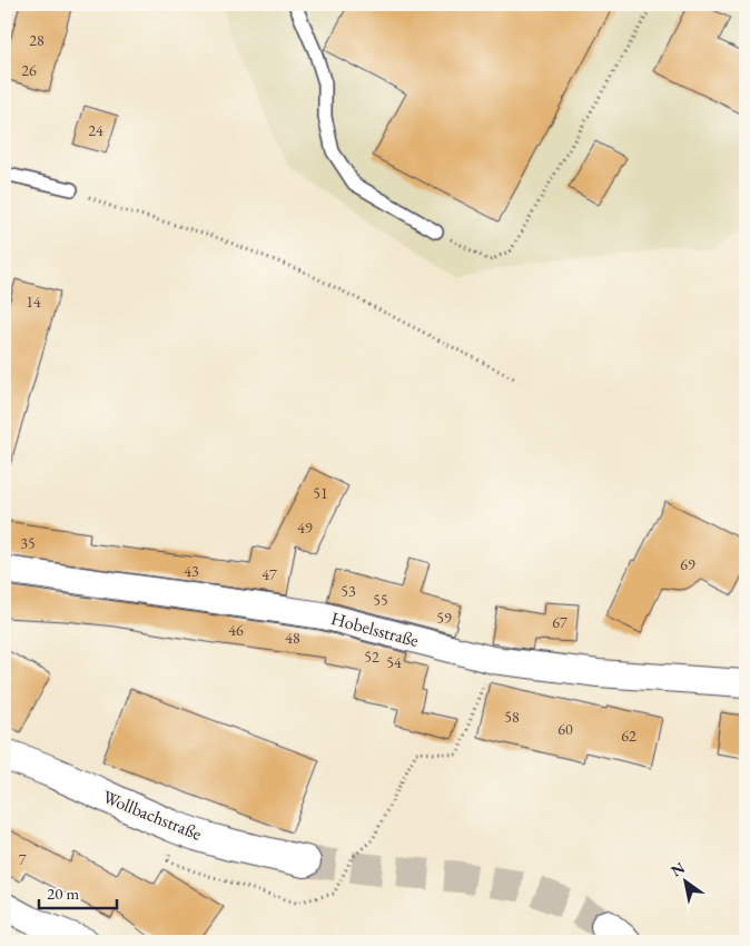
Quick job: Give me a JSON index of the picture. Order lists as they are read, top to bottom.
{
  "streets": {
    "main road": ["Wollbachstraße"],
    "street": ["Hobelsstraße"]
  },
  "house_numbers": [
    "28",
    "26",
    "24",
    "14",
    "51",
    "49",
    "35",
    "69",
    "43",
    "47",
    "53",
    "55",
    "59",
    "67",
    "46",
    "48",
    "52",
    "54",
    "58",
    "60",
    "62",
    "7"
  ],
  "scale_bar": "20 m",
  "north": "top left"
}
